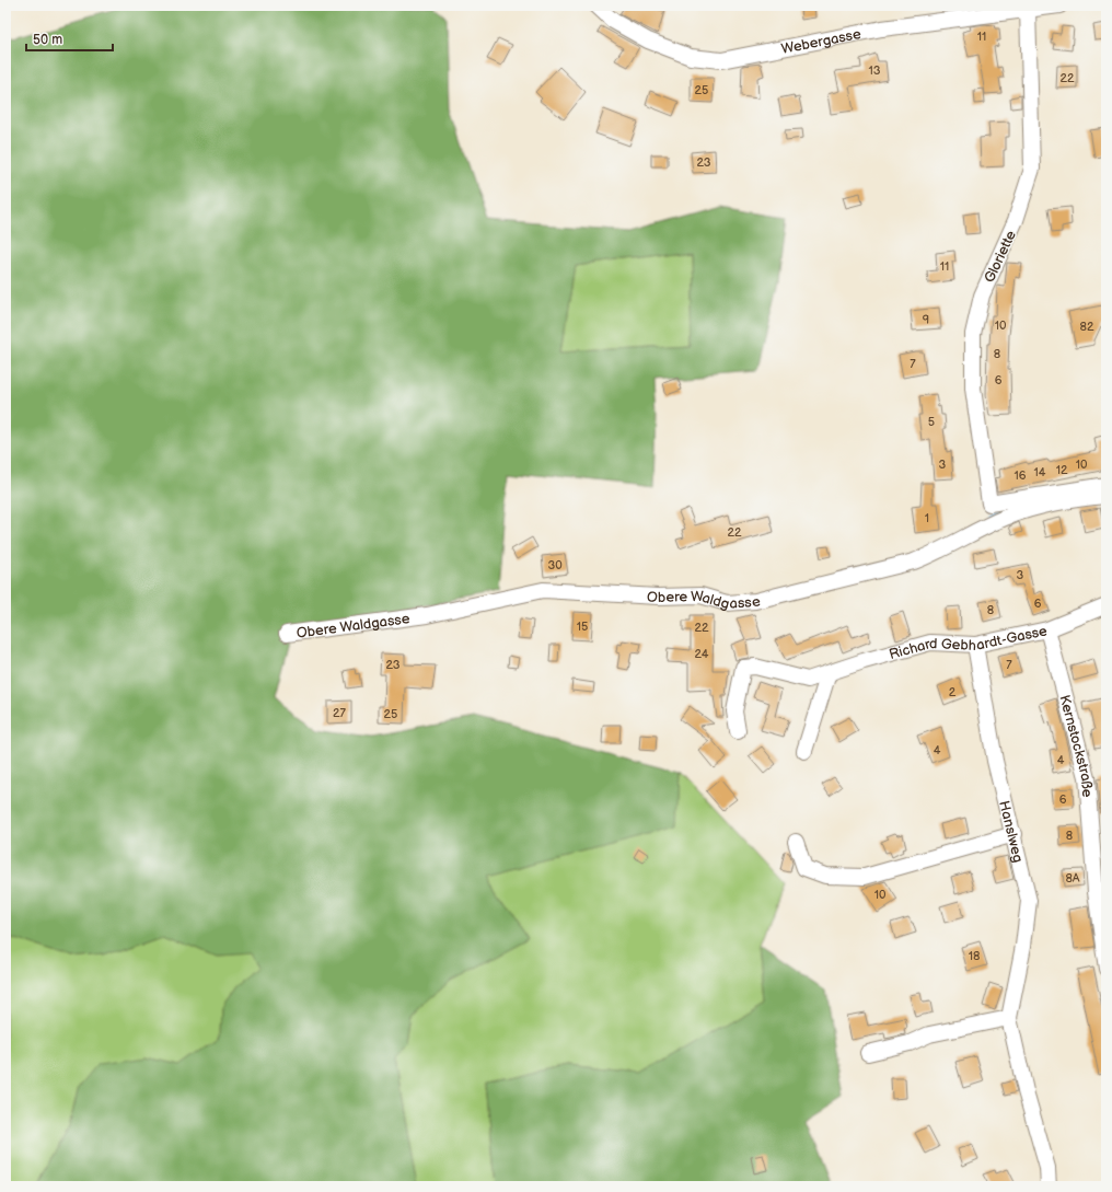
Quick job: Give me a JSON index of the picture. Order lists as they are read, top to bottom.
{
  "streets": {
    "street": [
      "Webergasse",
      "Gloriette",
      "Obere Waldgasse",
      "Richard Gebhardt-Gasse",
      "Kernstockstraße",
      "Hanslweg"
    ]
  },
  "crossings": [
    ["Webergasse", "Gloriette"],
    ["Richard Gebhardt-Gasse", "Kernstockstraße"],
    ["Richard Gebhardt-Gasse", "Hanslweg"]
  ],
  "house_numbers": [
    "11",
    "13",
    "22",
    "25",
    "23",
    "11",
    "9",
    "10",
    "82",
    "8",
    "7",
    "6",
    "5",
    "3",
    "10",
    "12",
    "14",
    "16",
    "1",
    "22",
    "30",
    "3",
    "6",
    "8",
    "15",
    "22",
    "24",
    "23",
    "7",
    "2",
    "27",
    "25",
    "4",
    "4",
    "6",
    "8",
    "8A",
    "10",
    "18"
  ],
  "scale_bar": "50 m"
}
